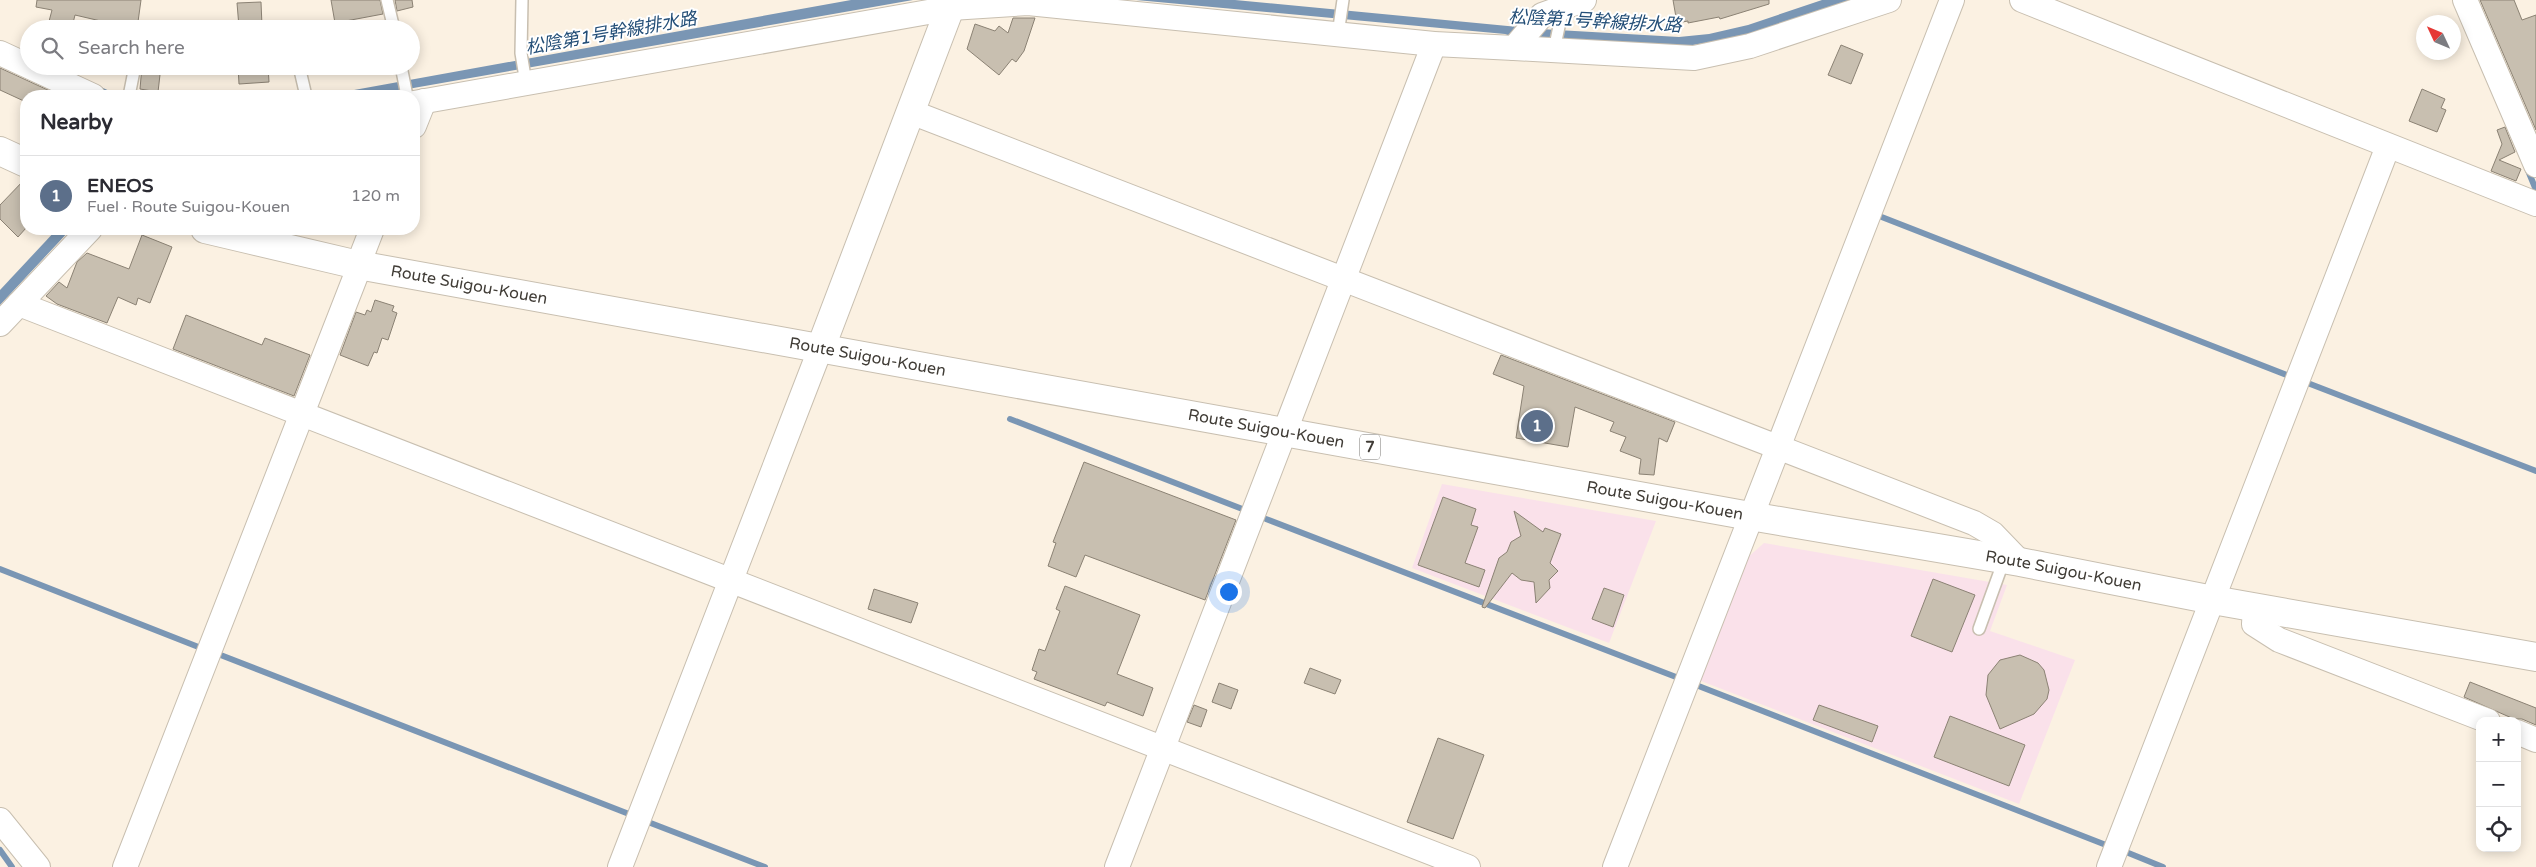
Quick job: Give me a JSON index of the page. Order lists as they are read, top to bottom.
{
  "streets": {
    "main road": ["Route Suigou-Kouen", "7"]
  },
  "water": ["松陰第1号幹線排水路"],
  "north": "top left",
  "page": {
    "search": "Search here",
    "heading": "Nearby",
    "list": [
      {
        "mark": "1",
        "name": "ENEOS",
        "note": "Fuel · Route Suigou-Kouen",
        "value": "120 m"
      }
    ],
    "pins": "1",
    "map_buttons": ["+", "−"]
  }
}
